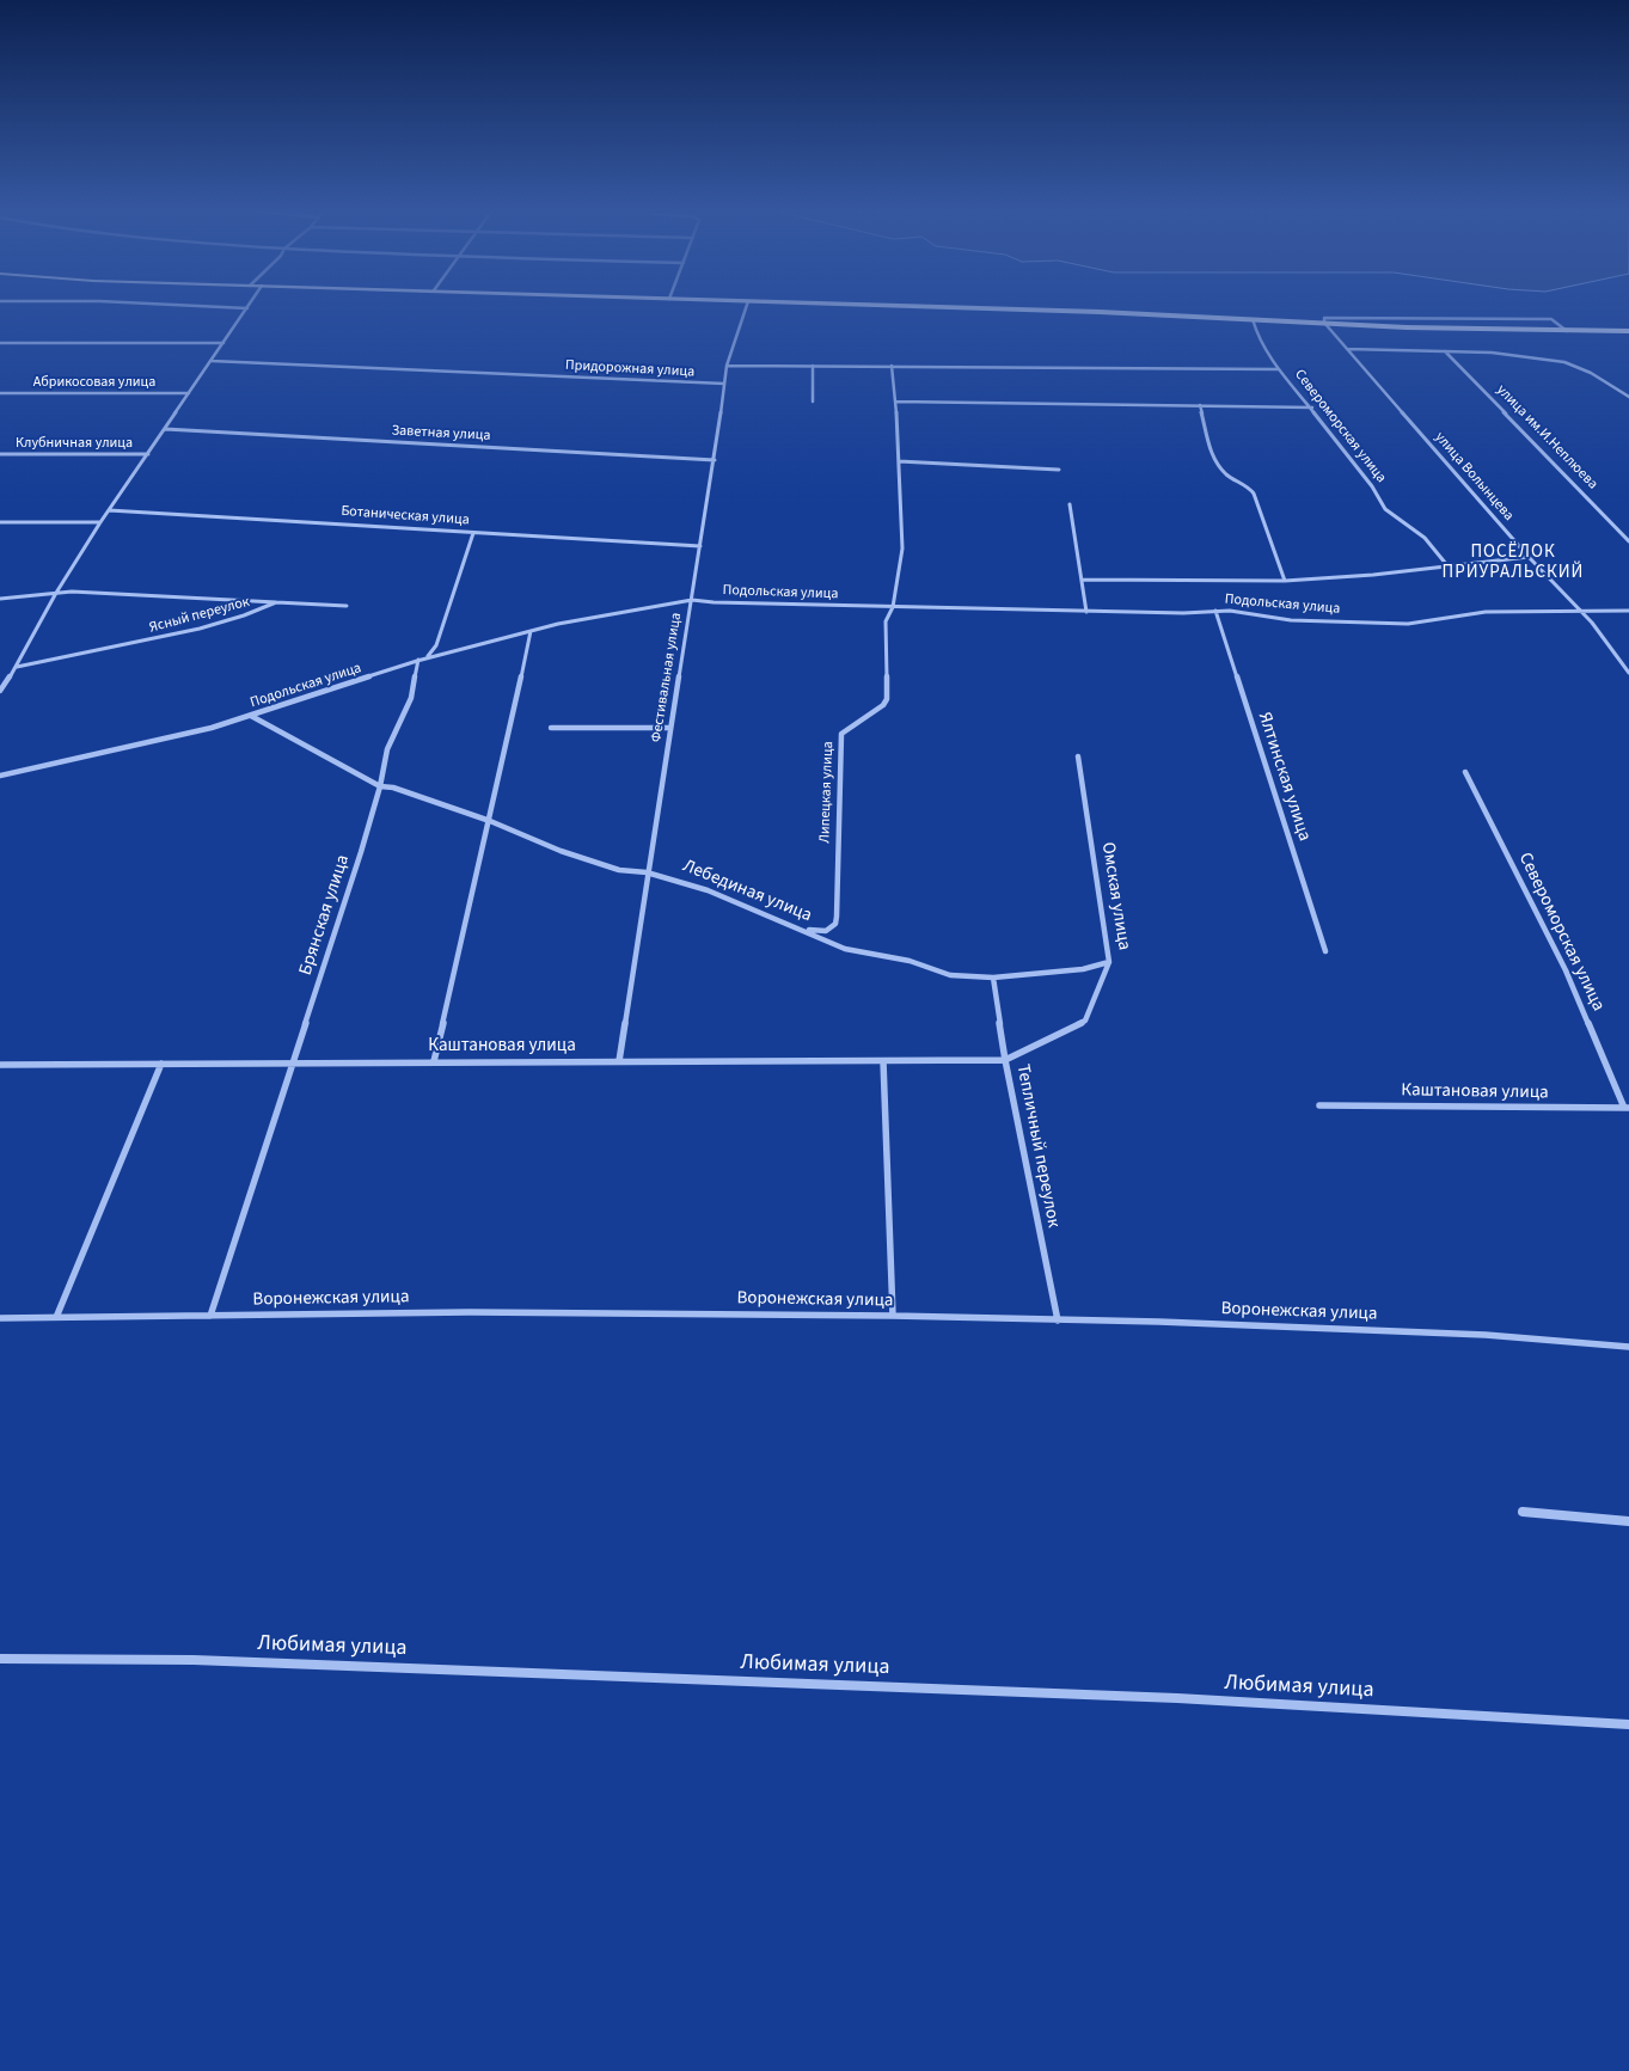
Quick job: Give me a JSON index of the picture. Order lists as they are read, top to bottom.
{
  "streets": {
    "street": [
      "Придорожная улица",
      "Абрикосовая улица",
      "Североморская улица",
      "Заветная улица",
      "улица им.И.Неплюева",
      "Клубничная улица",
      "улица Волынцева",
      "Ботаническая улица",
      "Подольская улица",
      "Ясный переулок",
      "Фестивальная улица",
      "Ялтинская улица",
      "Липецкая улица",
      "Лебединая улица",
      "Омская улица",
      "Брянская улица",
      "Каштановая улица",
      "Тепличный переулок",
      "Воронежская улица",
      "Любимая улица"
    ]
  },
  "crossings": [
    ["Придорожная улица", "Фестивальная улица"],
    ["Североморская улица", "Каштановая улица"],
    ["Заветная улица", "Фестивальная улица"],
    ["улица Волынцева", "Подольская улица"],
    ["Ботаническая улица", "Фестивальная улица"],
    ["Подольская улица", "Фестивальная улица"],
    ["Подольская улица", "Ялтинская улица"],
    ["Подольская улица", "Липецкая улица"],
    ["Подольская улица", "Лебединая улица"],
    ["Подольская улица", "Брянская улица"],
    ["Фестивальная улица", "Лебединая улица"],
    ["Фестивальная улица", "Каштановая улица"],
    ["Липецкая улица", "Лебединая улица"],
    ["Лебединая улица", "Омская улица"],
    ["Лебединая улица", "Брянская улица"],
    ["Лебединая улица", "Тепличный переулок"],
    ["Омская улица", "Каштановая улица"],
    ["Омская улица", "Тепличный переулок"],
    ["Брянская улица", "Каштановая улица"],
    ["Брянская улица", "Воронежская улица"],
    ["Каштановая улица", "Тепличный переулок"],
    ["Тепличный переулок", "Воронежская улица"]
  ],
  "districts": ["ПОСЁЛОК ПРИУРАЛЬСКИЙ"]
}
